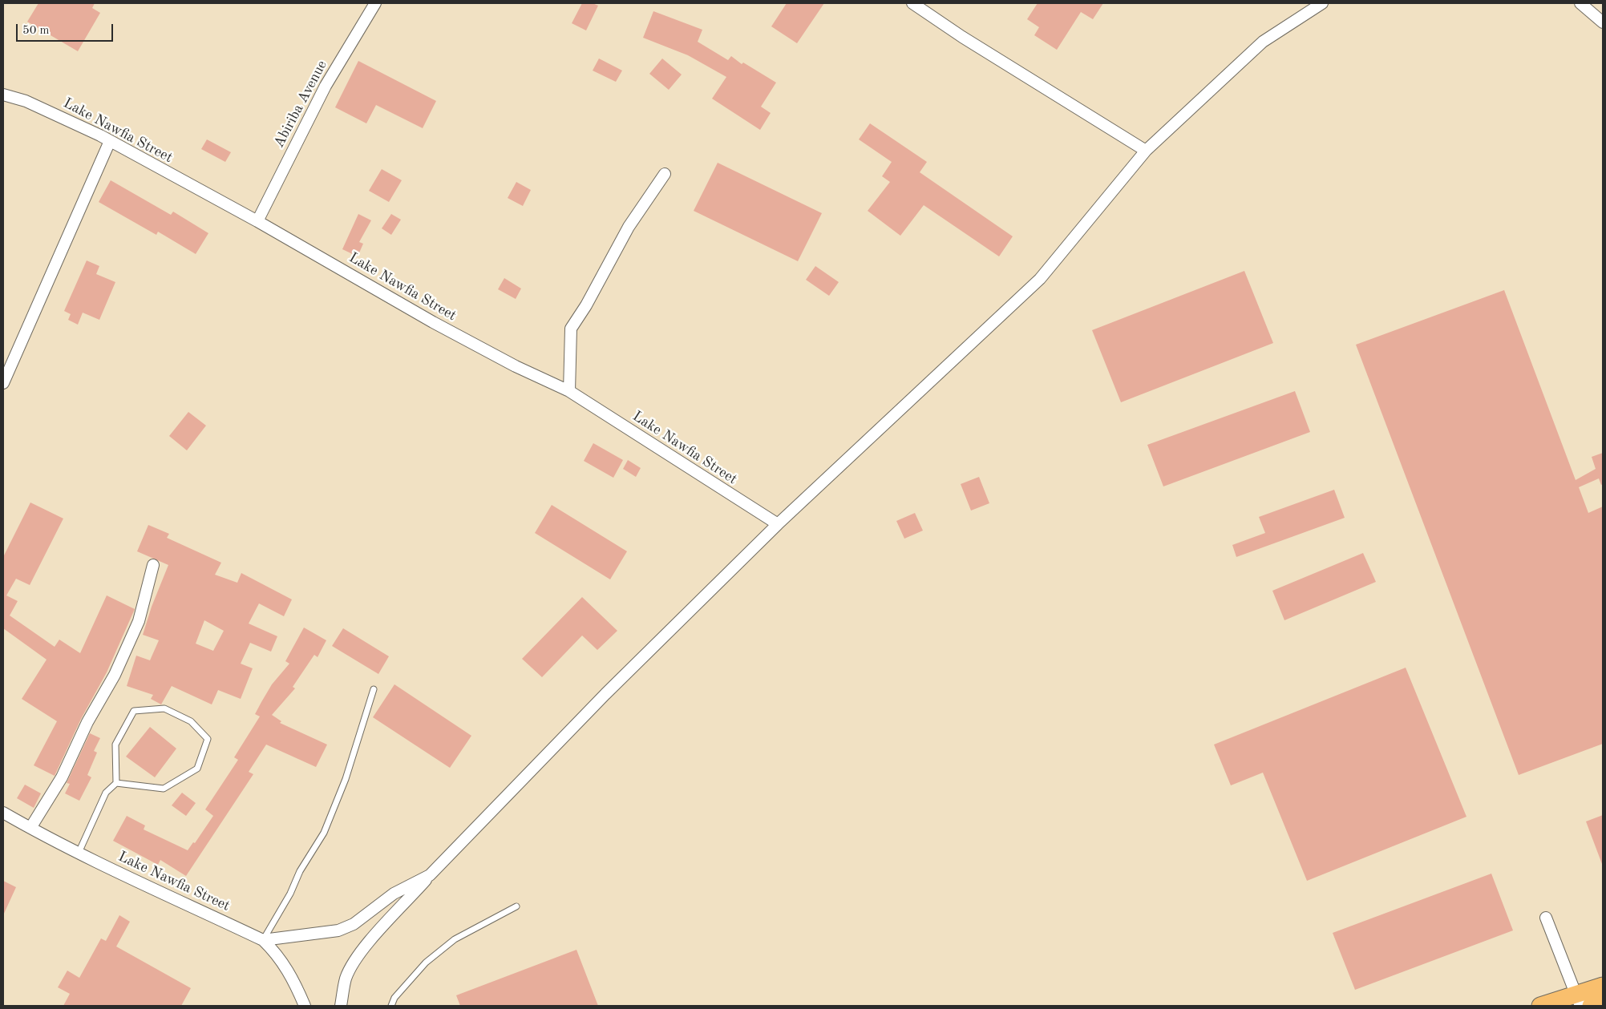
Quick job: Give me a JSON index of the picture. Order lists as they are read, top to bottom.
{
  "streets": {
    "street": ["Abiriba Avenue", "Lake Nawfia Street"]
  },
  "crossings": [
    ["Abiriba Avenue", "Lake Nawfia Street"]
  ],
  "scale_bar": "50 m"
}
